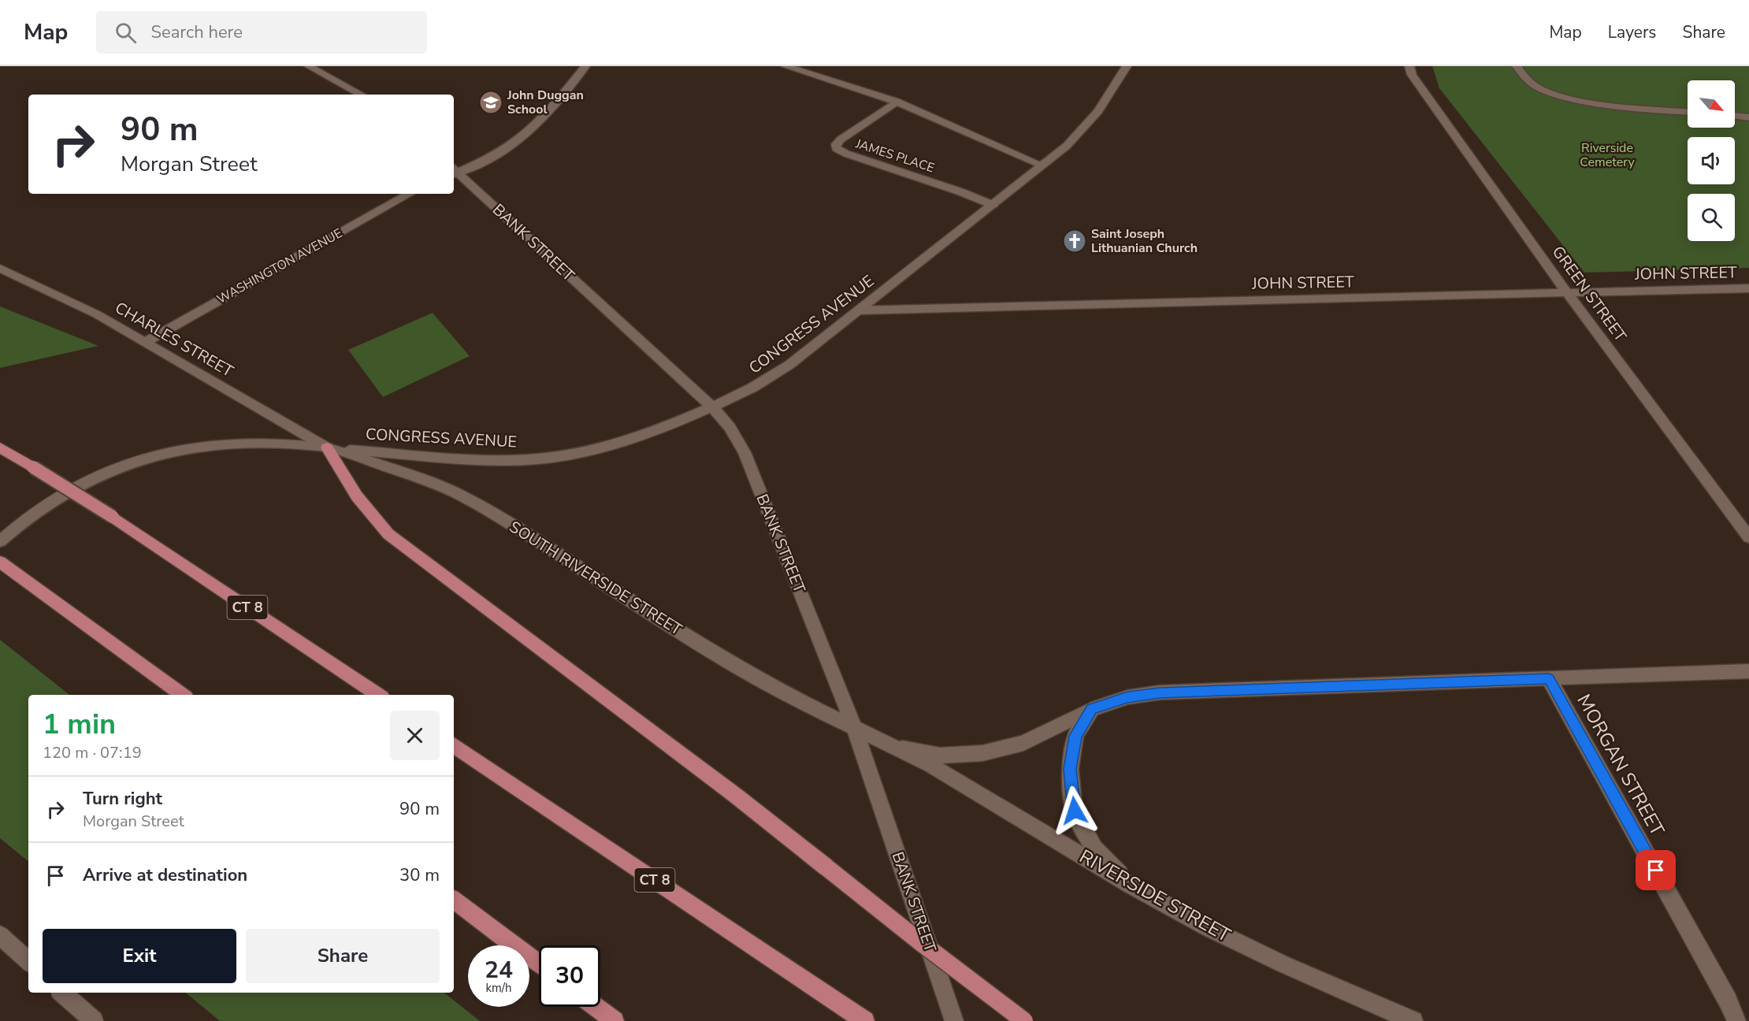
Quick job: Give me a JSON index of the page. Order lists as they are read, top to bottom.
{
  "streets": {
    "highway": ["CT 8"],
    "street": [
      "JAMES PLACE",
      "BANK STREET",
      "WASHINGTON AVENUE",
      "JOHN STREET",
      "GREEN STREET",
      "CONGRESS AVENUE",
      "CHARLES STREET",
      "SOUTH RIVERSIDE STREET",
      "MORGAN STREET",
      "RIVERSIDE STREET"
    ]
  },
  "crossings": [
    ["JAMES PLACE", "CONGRESS AVENUE"],
    ["BANK STREET", "CONGRESS AVENUE"],
    ["BANK STREET", "SOUTH RIVERSIDE STREET"],
    ["BANK STREET", "RIVERSIDE STREET"],
    ["WASHINGTON AVENUE", "CHARLES STREET"],
    ["JOHN STREET", "GREEN STREET"],
    ["JOHN STREET", "CONGRESS AVENUE"],
    ["CONGRESS AVENUE", "CHARLES STREET"],
    ["CONGRESS AVENUE", "SOUTH RIVERSIDE STREET"],
    ["CHARLES STREET", "SOUTH RIVERSIDE STREET"],
    ["SOUTH RIVERSIDE STREET", "RIVERSIDE STREET"]
  ],
  "parks": ["Riverside Cemetery"],
  "places": {
    "school or university": ["John Duggan School"],
    "church": ["Saint Joseph Lithuanian Church"]
  },
  "north": "bottom right",
  "page": {
    "header": "Map",
    "search": "Search here",
    "nav": ["Map", "Layers", "Share"],
    "turn": ["90 m", "Morgan Street"],
    "heading": ["1 min", "120 m · 07:19"],
    "list": [
      {
        "name": "Turn right",
        "note": "Morgan Street",
        "value": "90 m"
      },
      {
        "name": "Arrive at destination",
        "value": "30 m"
      }
    ],
    "buttons": ["Exit", "Share"],
    "speed": "24 km/h",
    "limit": "30"
  }
}
